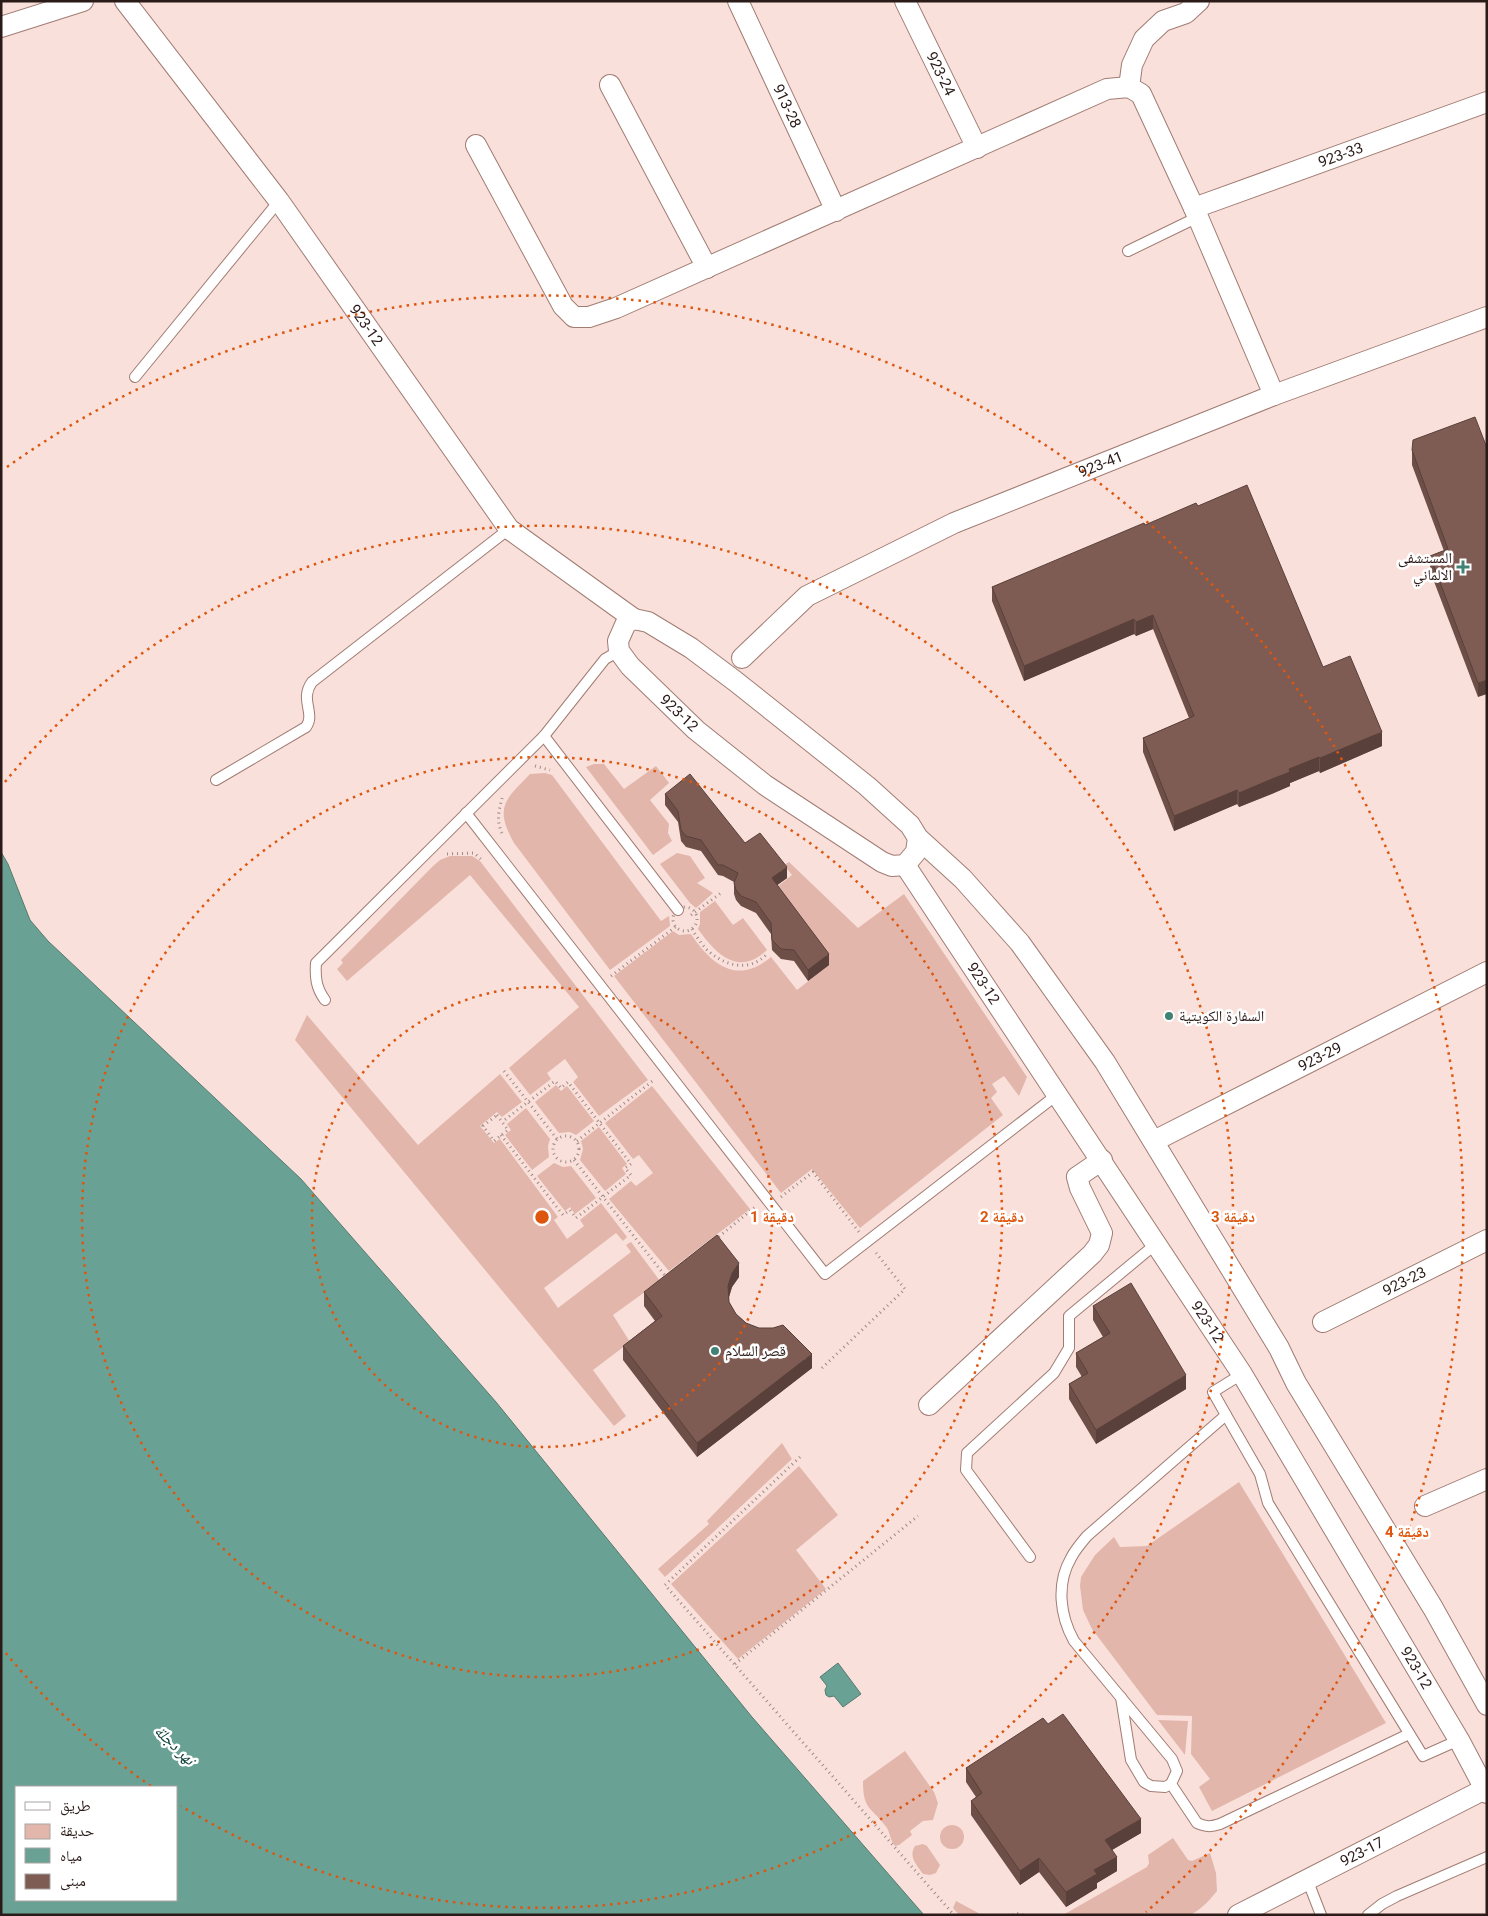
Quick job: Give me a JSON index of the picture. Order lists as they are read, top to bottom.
{
  "streets": {
    "street": [
      "923-24",
      "913-28",
      "923-33",
      "923-12",
      "923-41",
      "923-29",
      "923-23",
      "923-17"
    ]
  },
  "crossings": [
    ["923-12", "923-29"],
    ["923-12", "923-17"]
  ],
  "water": ["نهر دجلة"],
  "places": {
    "health": ["المستشفى الالماني"],
    "other": ["السفارة الكويتية", "قصر السلام"]
  },
  "legend": [
    "طريق",
    "حديقة",
    "مياه",
    "مبنى"
  ],
  "rings": [
    "1 دقيقة",
    "2 دقيقة",
    "3 دقيقة",
    "4 دقيقة"
  ]
}
